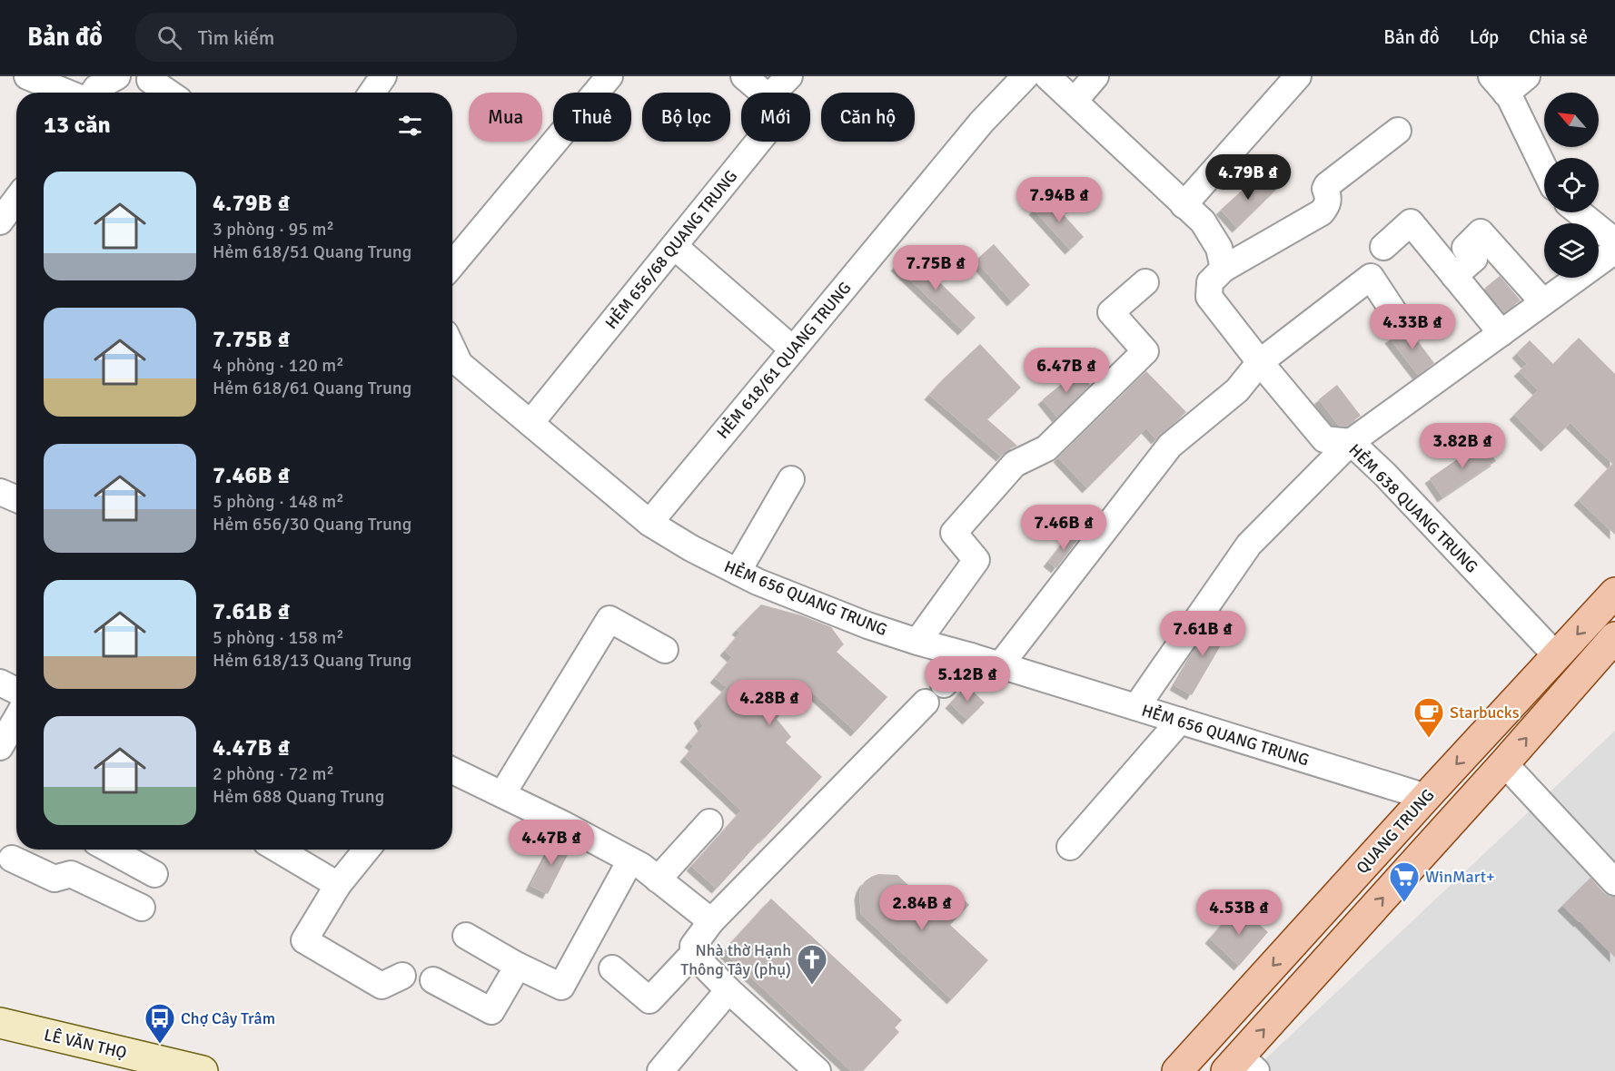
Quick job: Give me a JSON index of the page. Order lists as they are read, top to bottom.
{
  "streets": {
    "main road": ["QUANG TRUNG", "LÊ VĂN THỌ"],
    "street": [
      "HẺM 656/68 QUANG TRUNG",
      "HẺM 618/61 QUANG TRUNG",
      "HẺM 638 QUANG TRUNG",
      "HẺM 656 QUANG TRUNG"
    ]
  },
  "crossings": [
    ["HẺM 656/68 QUANG TRUNG", "HẺM 656 QUANG TRUNG"],
    ["HẺM 618/61 QUANG TRUNG", "HẺM 656 QUANG TRUNG"],
    ["HẺM 638 QUANG TRUNG", "QUANG TRUNG"],
    ["HẺM 656 QUANG TRUNG", "QUANG TRUNG"]
  ],
  "places": {
    "cafe": ["Starbucks"],
    "supermarket": ["WinMart+"],
    "church": ["Nhà thờ Hạnh Thông Tây (phụ)"],
    "bus stop": ["Chợ Cây Trâm"]
  },
  "north": "top left",
  "page": {
    "header": "Bản đồ",
    "search": "Tìm kiếm",
    "nav": ["Bản đồ", "Lớp", "Chia sẻ"],
    "chip": [
      "Mua",
      "Thuê",
      "Bộ lọc",
      "Mới",
      "Căn hộ"
    ],
    "heading": "13 căn",
    "price": [
      "4.79B ₫",
      "7.94B ₫",
      "7.75B ₫",
      "4.33B ₫",
      "6.47B ₫",
      "3.82B ₫",
      "7.46B ₫",
      "7.61B ₫",
      "5.12B ₫",
      "4.28B ₫",
      "4.47B ₫",
      "2.84B ₫",
      "4.53B ₫"
    ],
    "list": [
      {
        "name": "4.79B ₫",
        "note": "3 phòng · 95 m² · Hẻm 618/51 Quang Trung"
      },
      {
        "name": "7.75B ₫",
        "note": "4 phòng · 120 m² · Hẻm 618/61 Quang Trung"
      },
      {
        "name": "7.46B ₫",
        "note": "5 phòng · 148 m² · Hẻm 656/30 Quang Trung"
      },
      {
        "name": "7.61B ₫",
        "note": "5 phòng · 158 m² · Hẻm 618/13 Quang Trung"
      },
      {
        "name": "4.47B ₫",
        "note": "2 phòng · 72 m² · Hẻm 688 Quang Trung"
      }
    ]
  }
}
